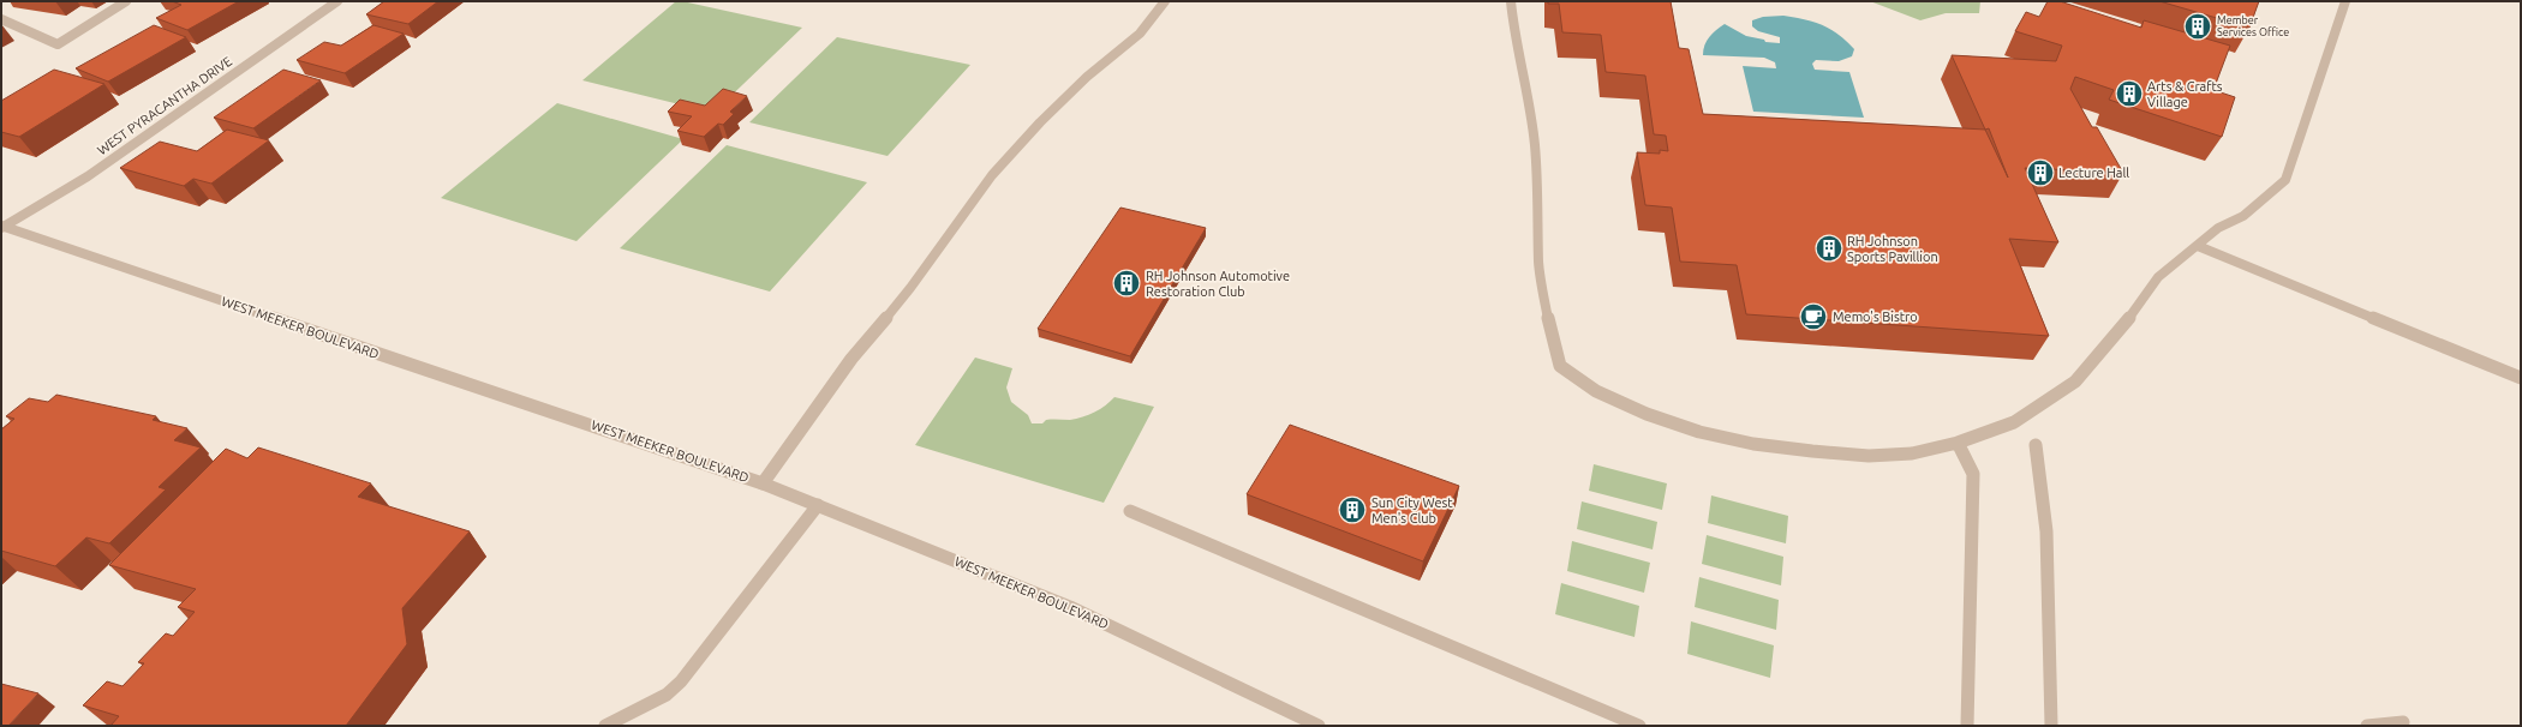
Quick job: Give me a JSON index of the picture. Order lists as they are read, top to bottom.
{
  "streets": {
    "street": ["WEST PYRACANTHA DRIVE", "WEST MEEKER BOULEVARD"]
  },
  "crossings": [
    ["WEST PYRACANTHA DRIVE", "WEST MEEKER BOULEVARD"]
  ],
  "places": {
    "building": [
      "Member Services Office",
      "Arts & Crafts Village",
      "Lecture Hall",
      "RH Johnson Sports Pavillion",
      "RH Johnson Automotive Restoration Club",
      "Sun City West Men's Club"
    ],
    "cafe": ["Memo's Bistro"]
  }
}
